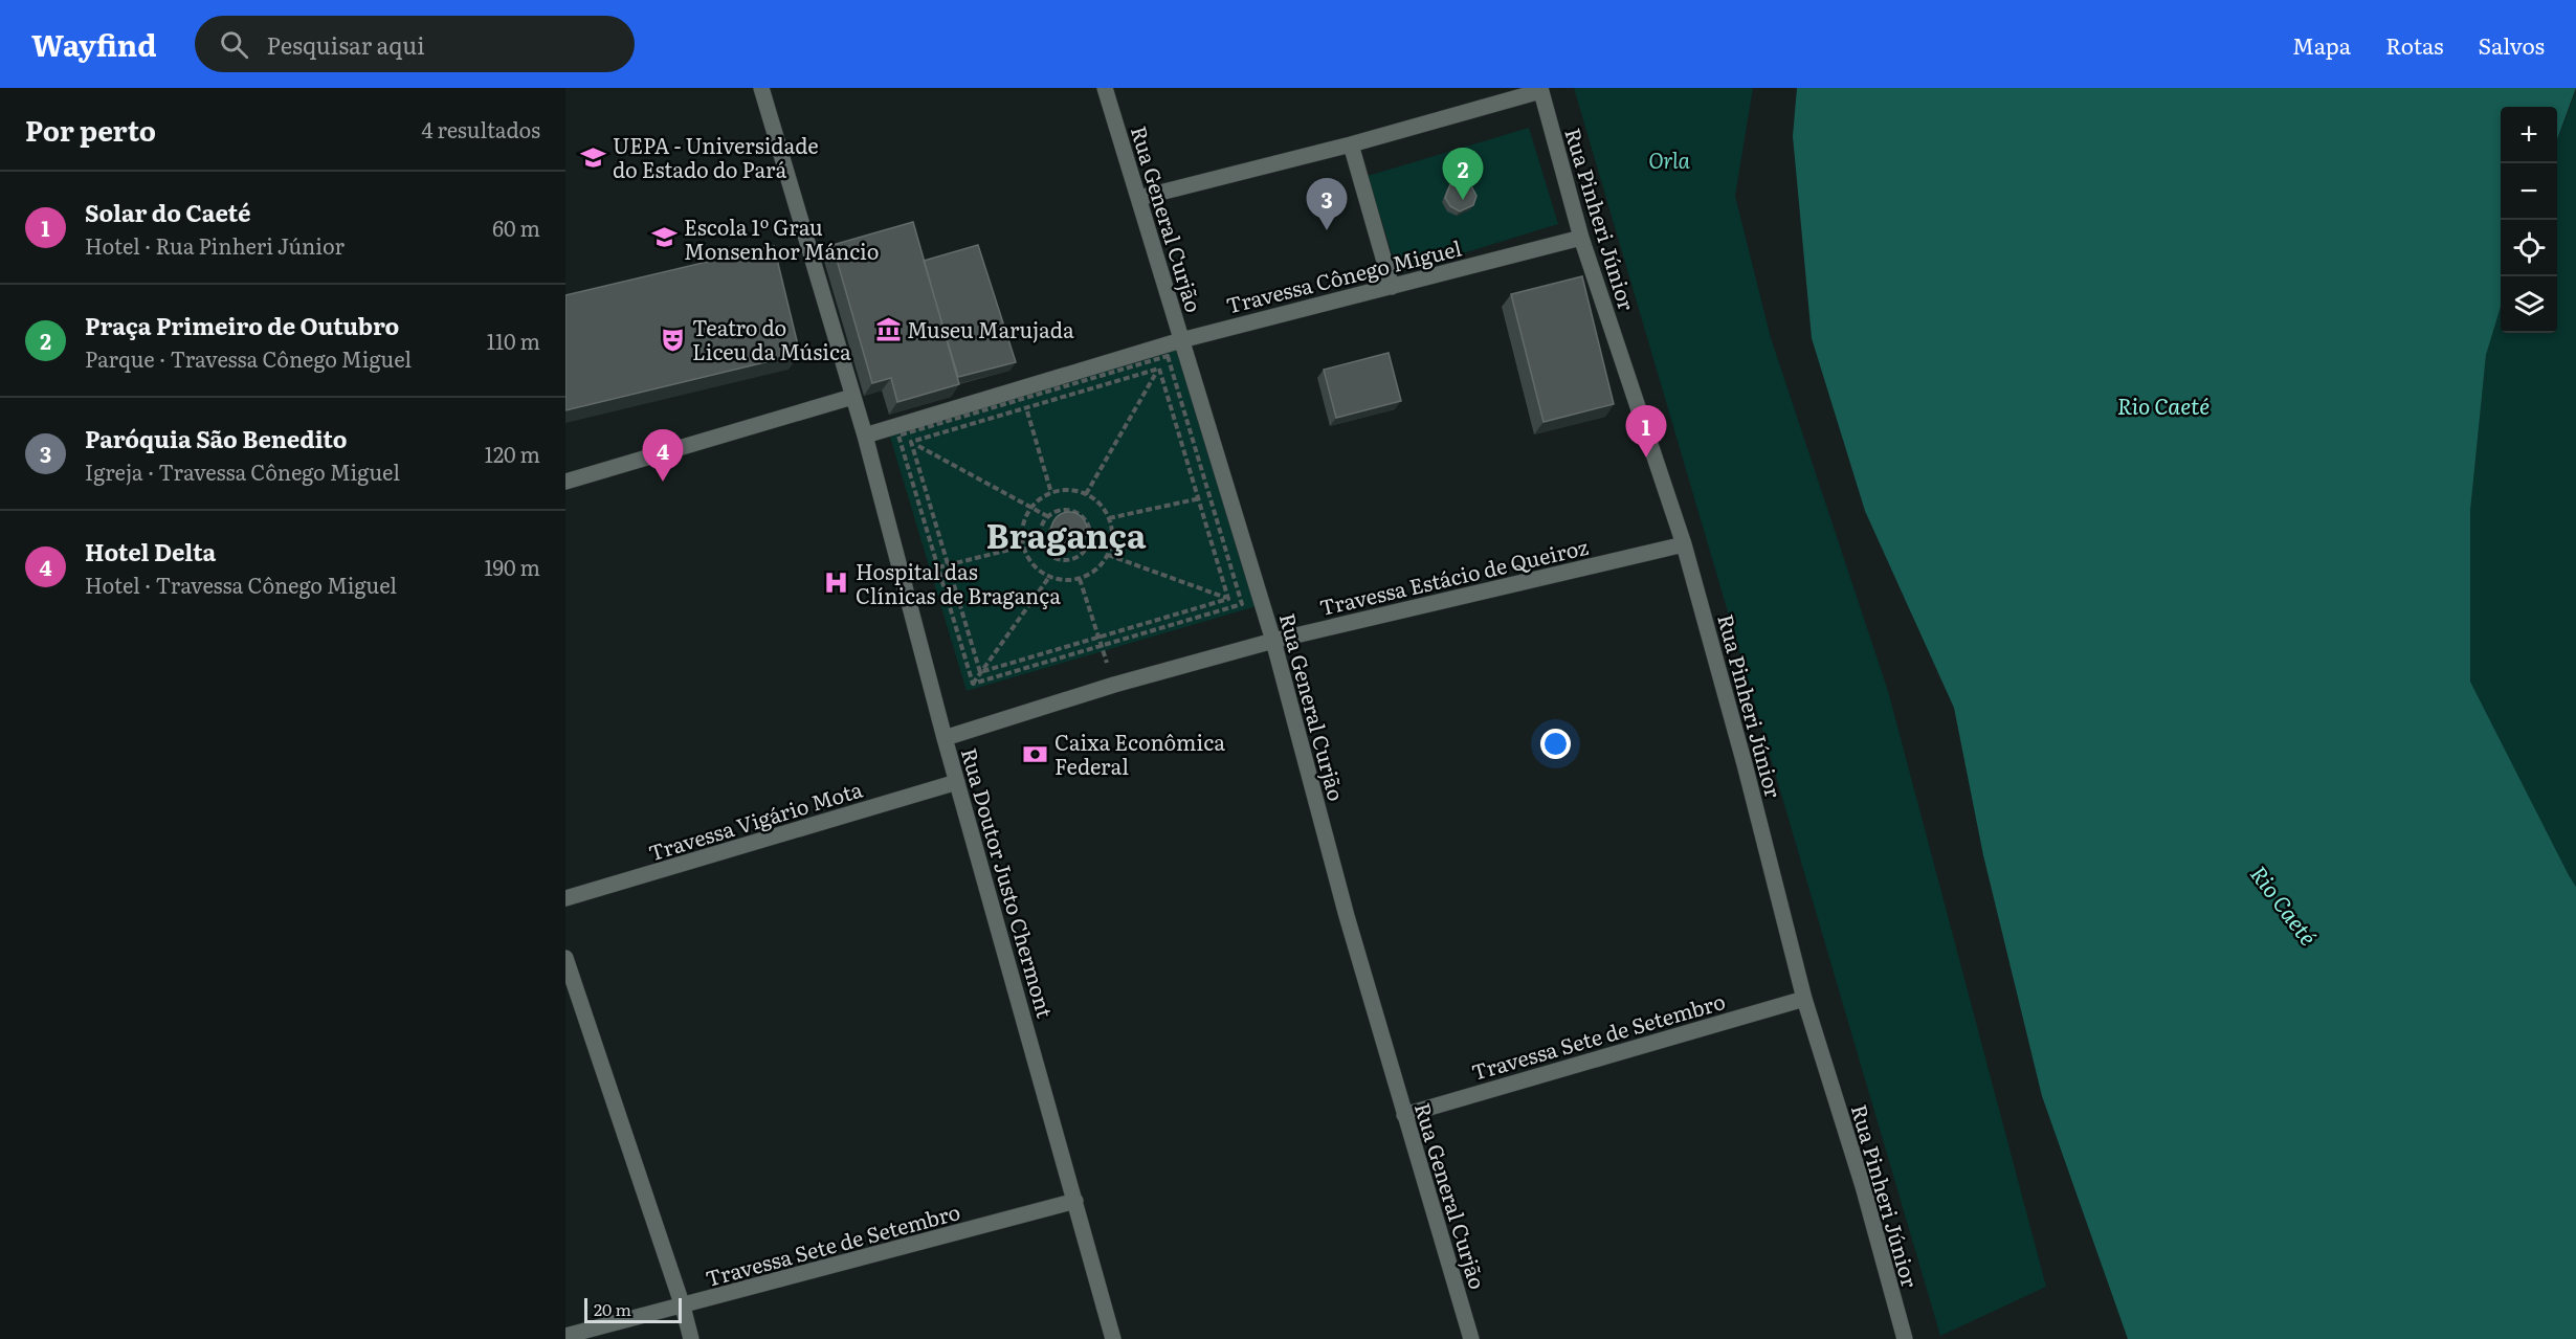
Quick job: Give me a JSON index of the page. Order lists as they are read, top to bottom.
{
  "streets": {
    "street": [
      "Rua General Curjão",
      "Rua Pinheri Júnior",
      "Travessa Cônego Miguel",
      "Travessa Estácio de Queiroz",
      "Travessa Vigário Mota",
      "Rua Doutor Justo Chermont",
      "Travessa Sete de Setembro"
    ]
  },
  "crossings": [
    ["Rua General Curjão", "Travessa Cônego Miguel"],
    ["Rua General Curjão", "Travessa Estácio de Queiroz"],
    ["Rua General Curjão", "Travessa Sete de Setembro"],
    ["Rua Pinheri Júnior", "Travessa Cônego Miguel"],
    ["Rua Pinheri Júnior", "Travessa Estácio de Queiroz"],
    ["Rua Pinheri Júnior", "Travessa Sete de Setembro"],
    ["Travessa Cônego Miguel", "Rua Doutor Justo Chermont"],
    ["Travessa Estácio de Queiroz", "Rua Doutor Justo Chermont"],
    ["Travessa Vigário Mota", "Rua Doutor Justo Chermont"],
    ["Rua Doutor Justo Chermont", "Travessa Sete de Setembro"]
  ],
  "districts": ["Bragança"],
  "water": ["Rio Caeté"],
  "parks": ["Orla"],
  "places": {
    "school or university": ["UEPA - Universidade do Estado do Pará", "Escola 1º Grau Monsenhor Máncio"],
    "museum": ["Museu Marujada"],
    "theatre": ["Teatro do Liceu da Música"],
    "hospital": ["Hospital das Clínicas de Bragança"],
    "bank": ["Caixa Econômica Federal"]
  },
  "scale_bar": "20 m",
  "page": {
    "header": "Wayfind",
    "search": "Pesquisar aqui",
    "nav": ["Mapa", "Rotas", "Salvos"],
    "heading": ["Por perto", "4 resultados"],
    "map_buttons": ["+", "−"],
    "pins": [
      "2",
      "3",
      "1",
      "4"
    ],
    "list": [
      {
        "mark": "1",
        "name": "Solar do Caeté",
        "note": "Hotel · Rua Pinheri Júnior",
        "value": "60 m"
      },
      {
        "mark": "2",
        "name": "Praça Primeiro de Outubro",
        "note": "Parque · Travessa Cônego Miguel",
        "value": "110 m"
      },
      {
        "mark": "3",
        "name": "Paróquia São Benedito",
        "note": "Igreja · Travessa Cônego Miguel",
        "value": "120 m"
      },
      {
        "mark": "4",
        "name": "Hotel Delta",
        "note": "Hotel · Travessa Cônego Miguel",
        "value": "190 m"
      }
    ],
    "scale": "20 m"
  }
}
